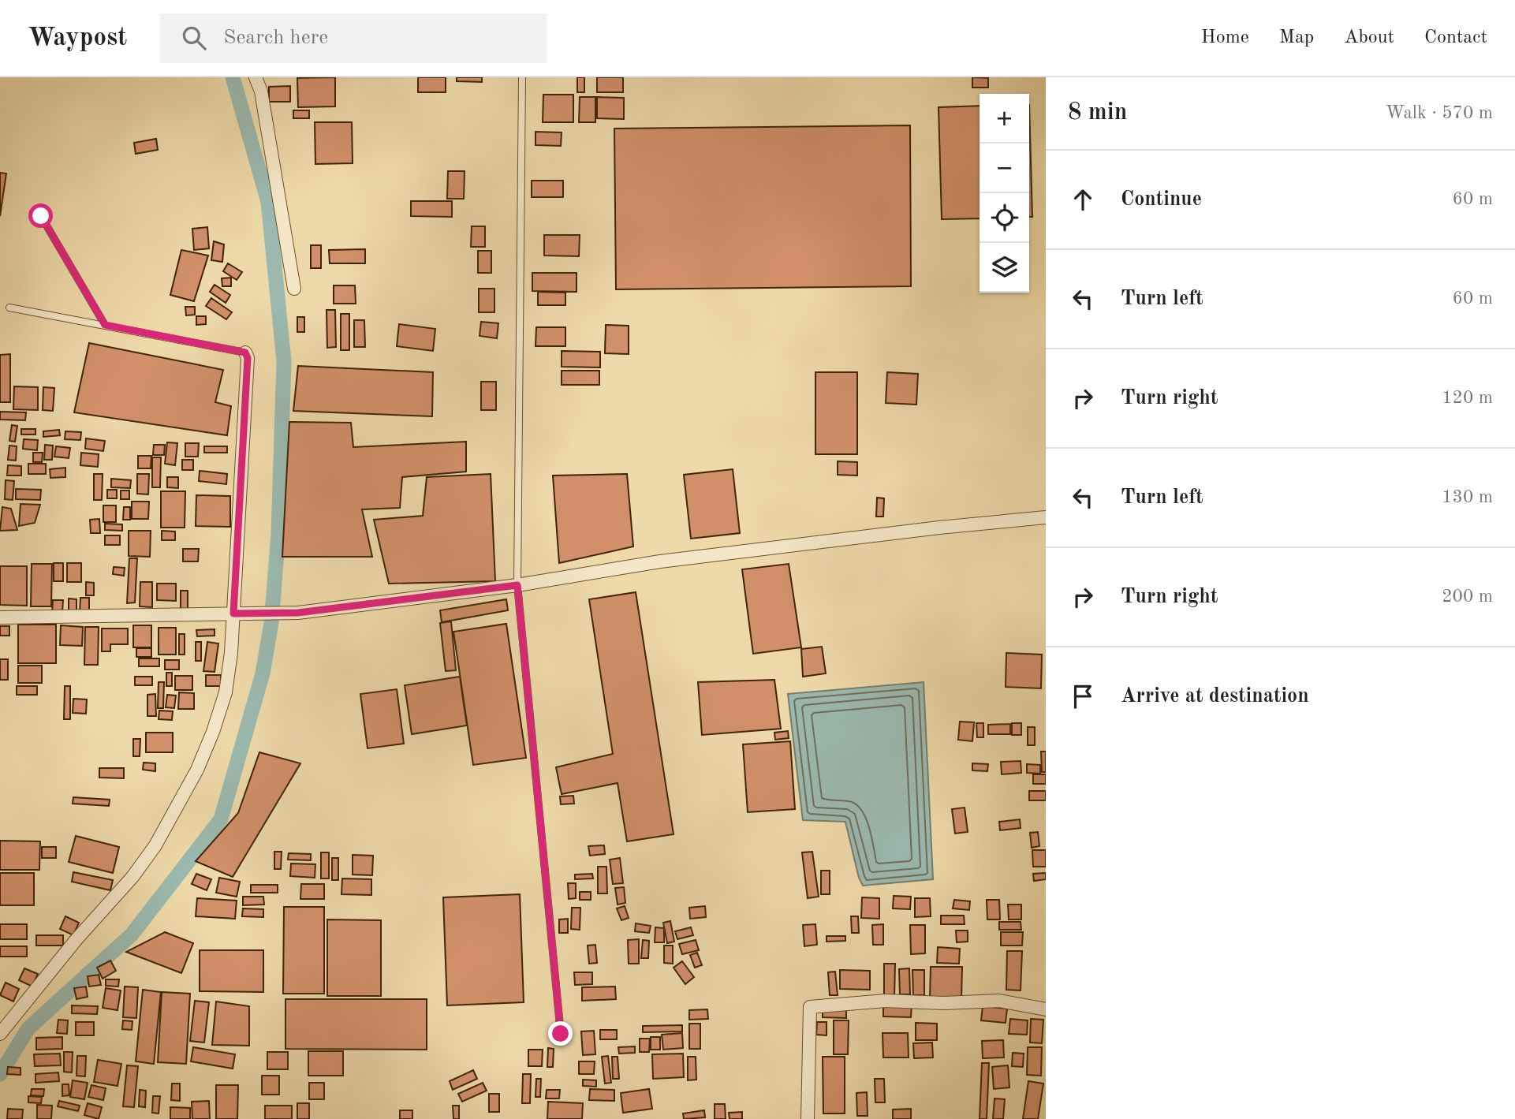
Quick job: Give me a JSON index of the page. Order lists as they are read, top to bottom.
{
  "page": {
    "header": "Waypost",
    "search": "Search here",
    "nav": [
      "Home",
      "Map",
      "About",
      "Contact"
    ],
    "heading": ["8 min", "Walk · 570 m"],
    "map_buttons": ["+", "−"],
    "list": [
      ["Continue", "60 m"],
      ["Turn left", "60 m"],
      ["Turn right", "120 m"],
      ["Turn left", "130 m"],
      ["Turn right", "200 m"],
      "Arrive at destination"
    ]
  }
}
